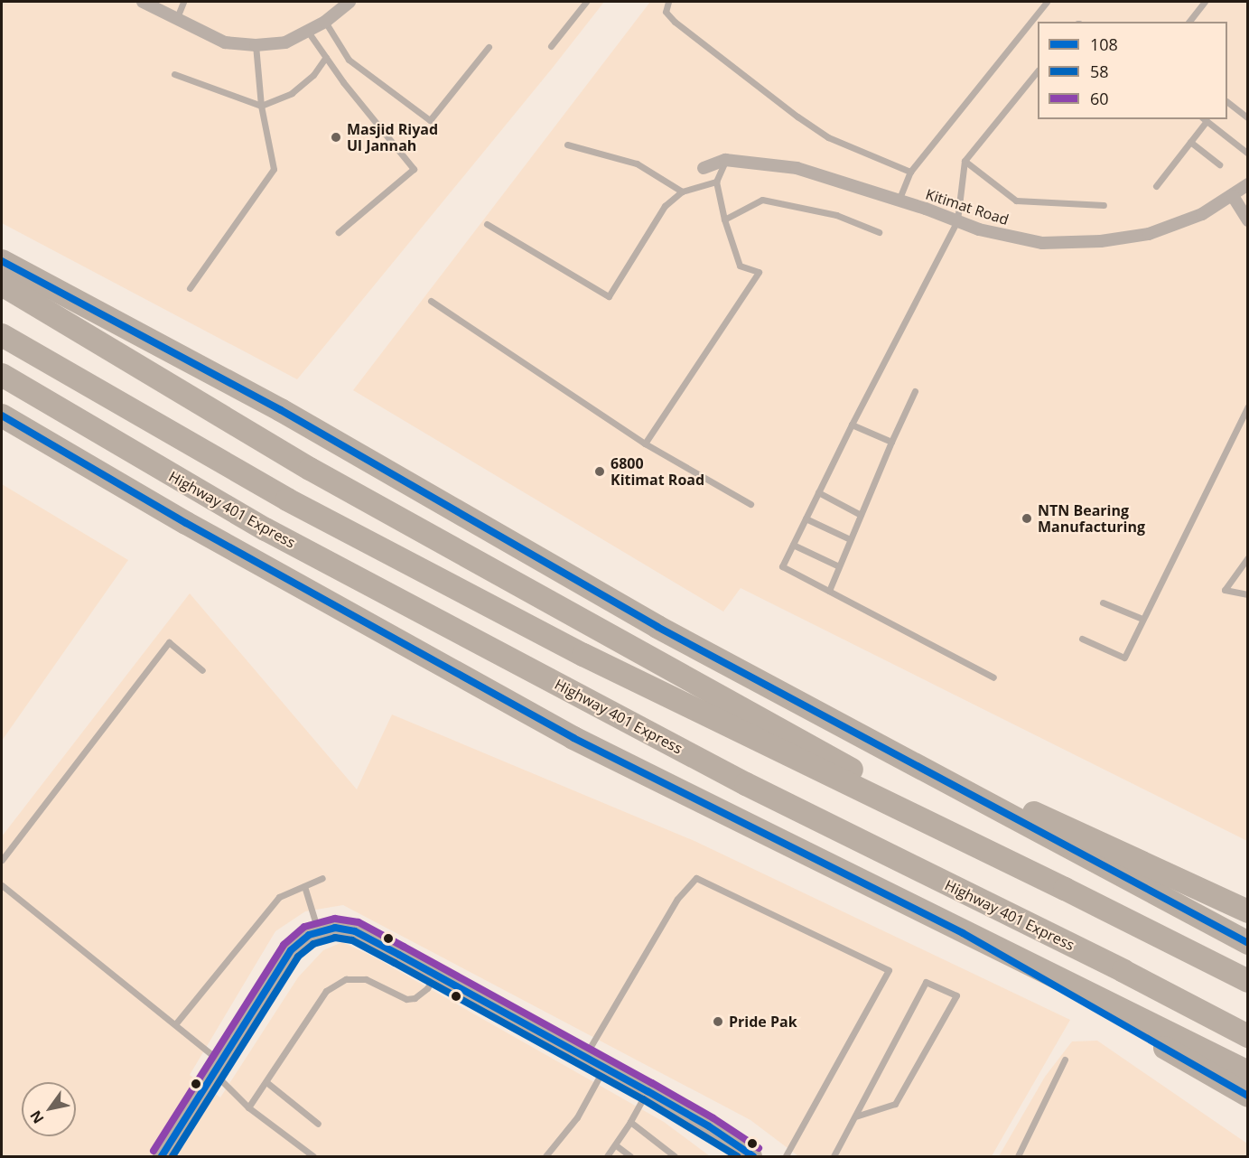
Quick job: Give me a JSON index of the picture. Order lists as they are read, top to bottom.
{
  "streets": {
    "highway": ["Highway 401 Express"],
    "street": ["Kitimat Road"]
  },
  "places": [
    "Masjid Riyad Ul Jannah",
    "6800 Kitimat Road",
    "NTN Bearing Manufacturing",
    "Pride Pak"
  ],
  "lines": ["transit line 108", "transit line 60", "transit line 58"],
  "legend": ["108", "58", "60"],
  "north": "bottom left"
}
